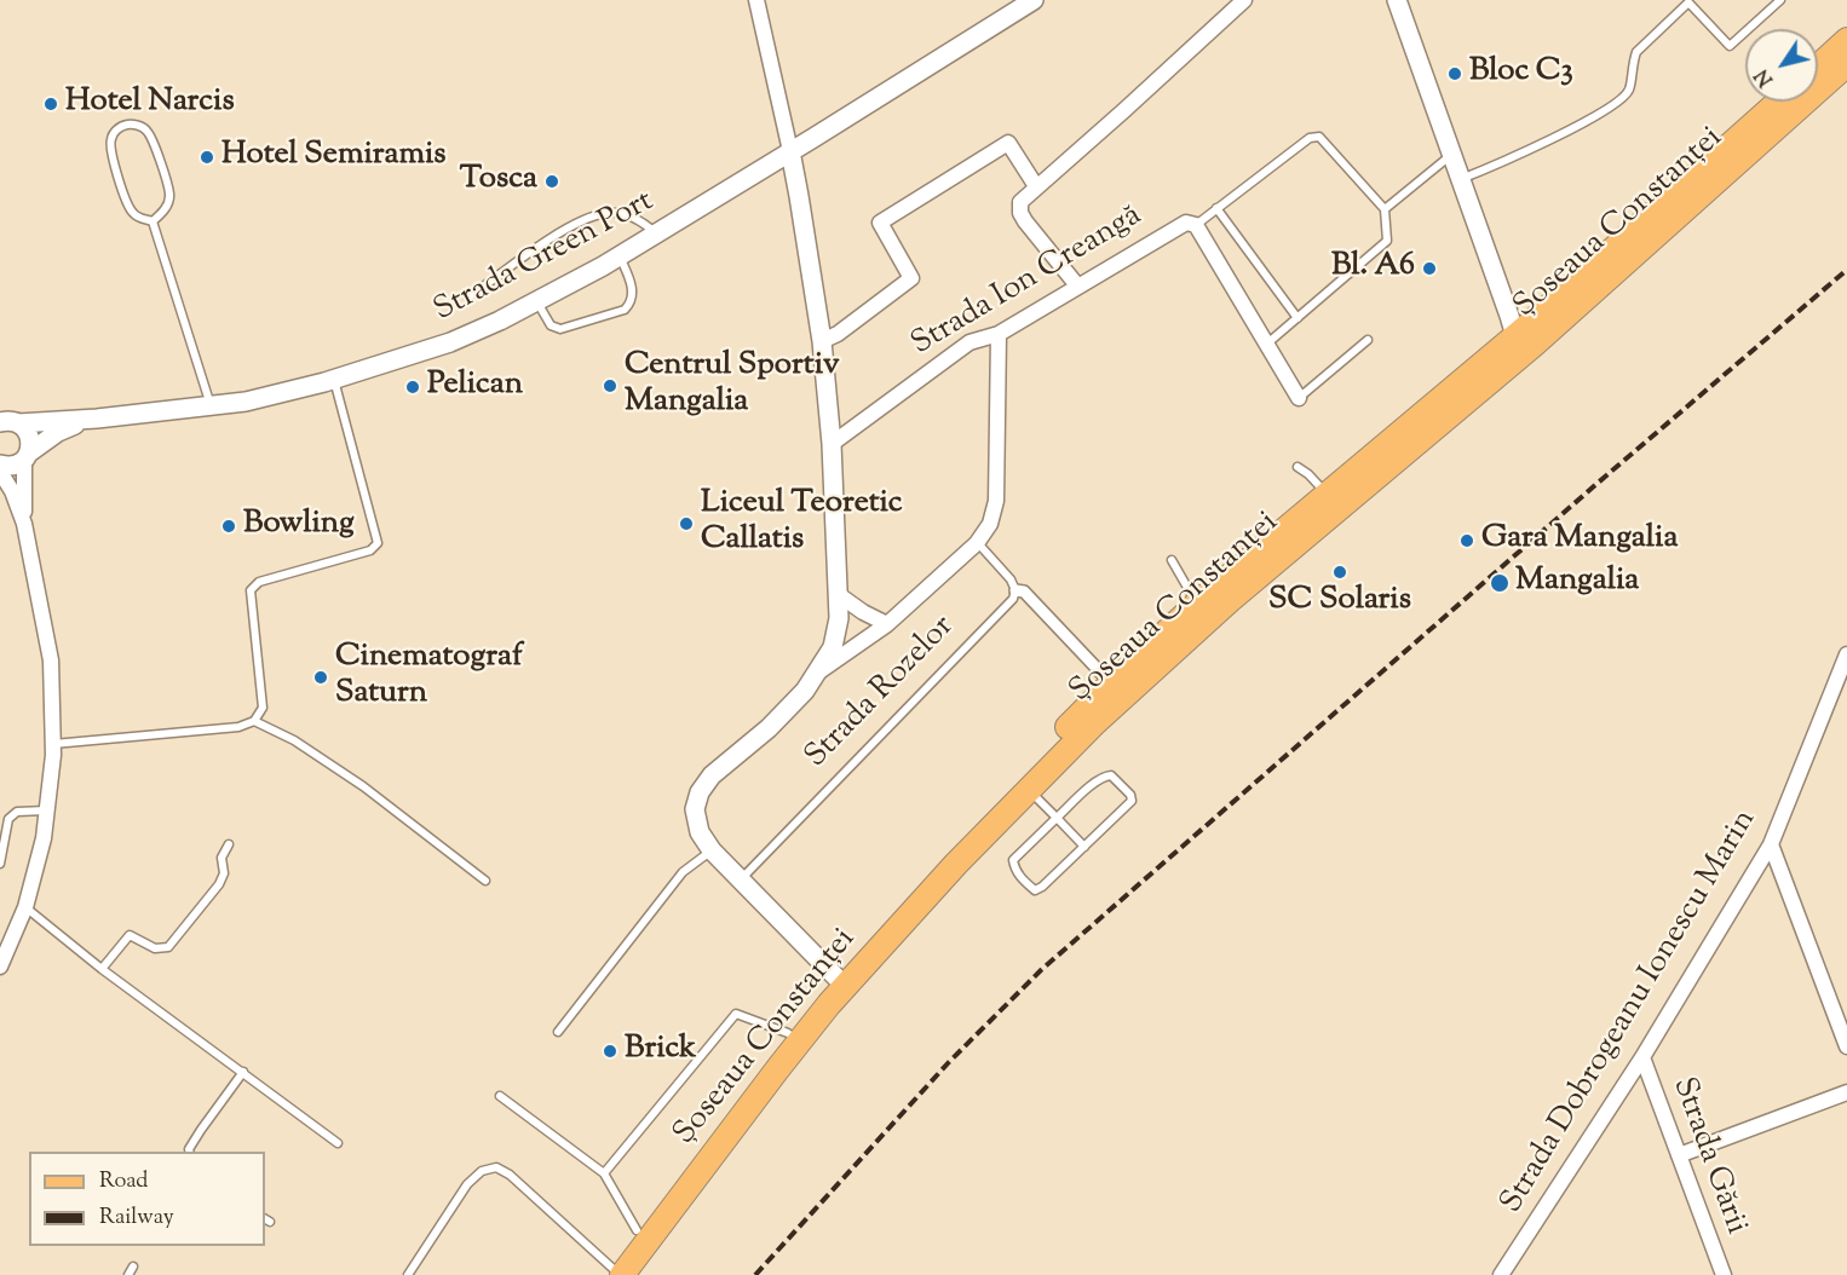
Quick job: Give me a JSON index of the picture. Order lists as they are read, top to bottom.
{
  "streets": {
    "main road": ["Șoseaua Constanței"],
    "street": [
      "Strada Green Port",
      "Strada Ion Creangă",
      "Strada Rozelor",
      "Strada Dobrogeanu Ionescu Marin",
      "Strada Gării"
    ]
  },
  "crossings": [
    ["Șoseaua Constanței", "Strada Rozelor"],
    ["Strada Green Port", "Strada Rozelor"],
    ["Strada Ion Creangă", "Strada Rozelor"],
    ["Strada Dobrogeanu Ionescu Marin", "Strada Gării"]
  ],
  "places": [
    "Bloc C3",
    "Hotel Narcis",
    "Hotel Semiramis",
    "Tosca",
    "Bl. A6",
    "Centrul Sportiv Mangalia",
    "Pelican",
    "Liceul Teoretic Callatis",
    "Bowling",
    "Gara Mangalia",
    "SC Solaris",
    "Mangalia",
    "Cinematograf Saturn",
    "Brick"
  ],
  "legend": ["Road", "Railway"],
  "north": "bottom left"
}
